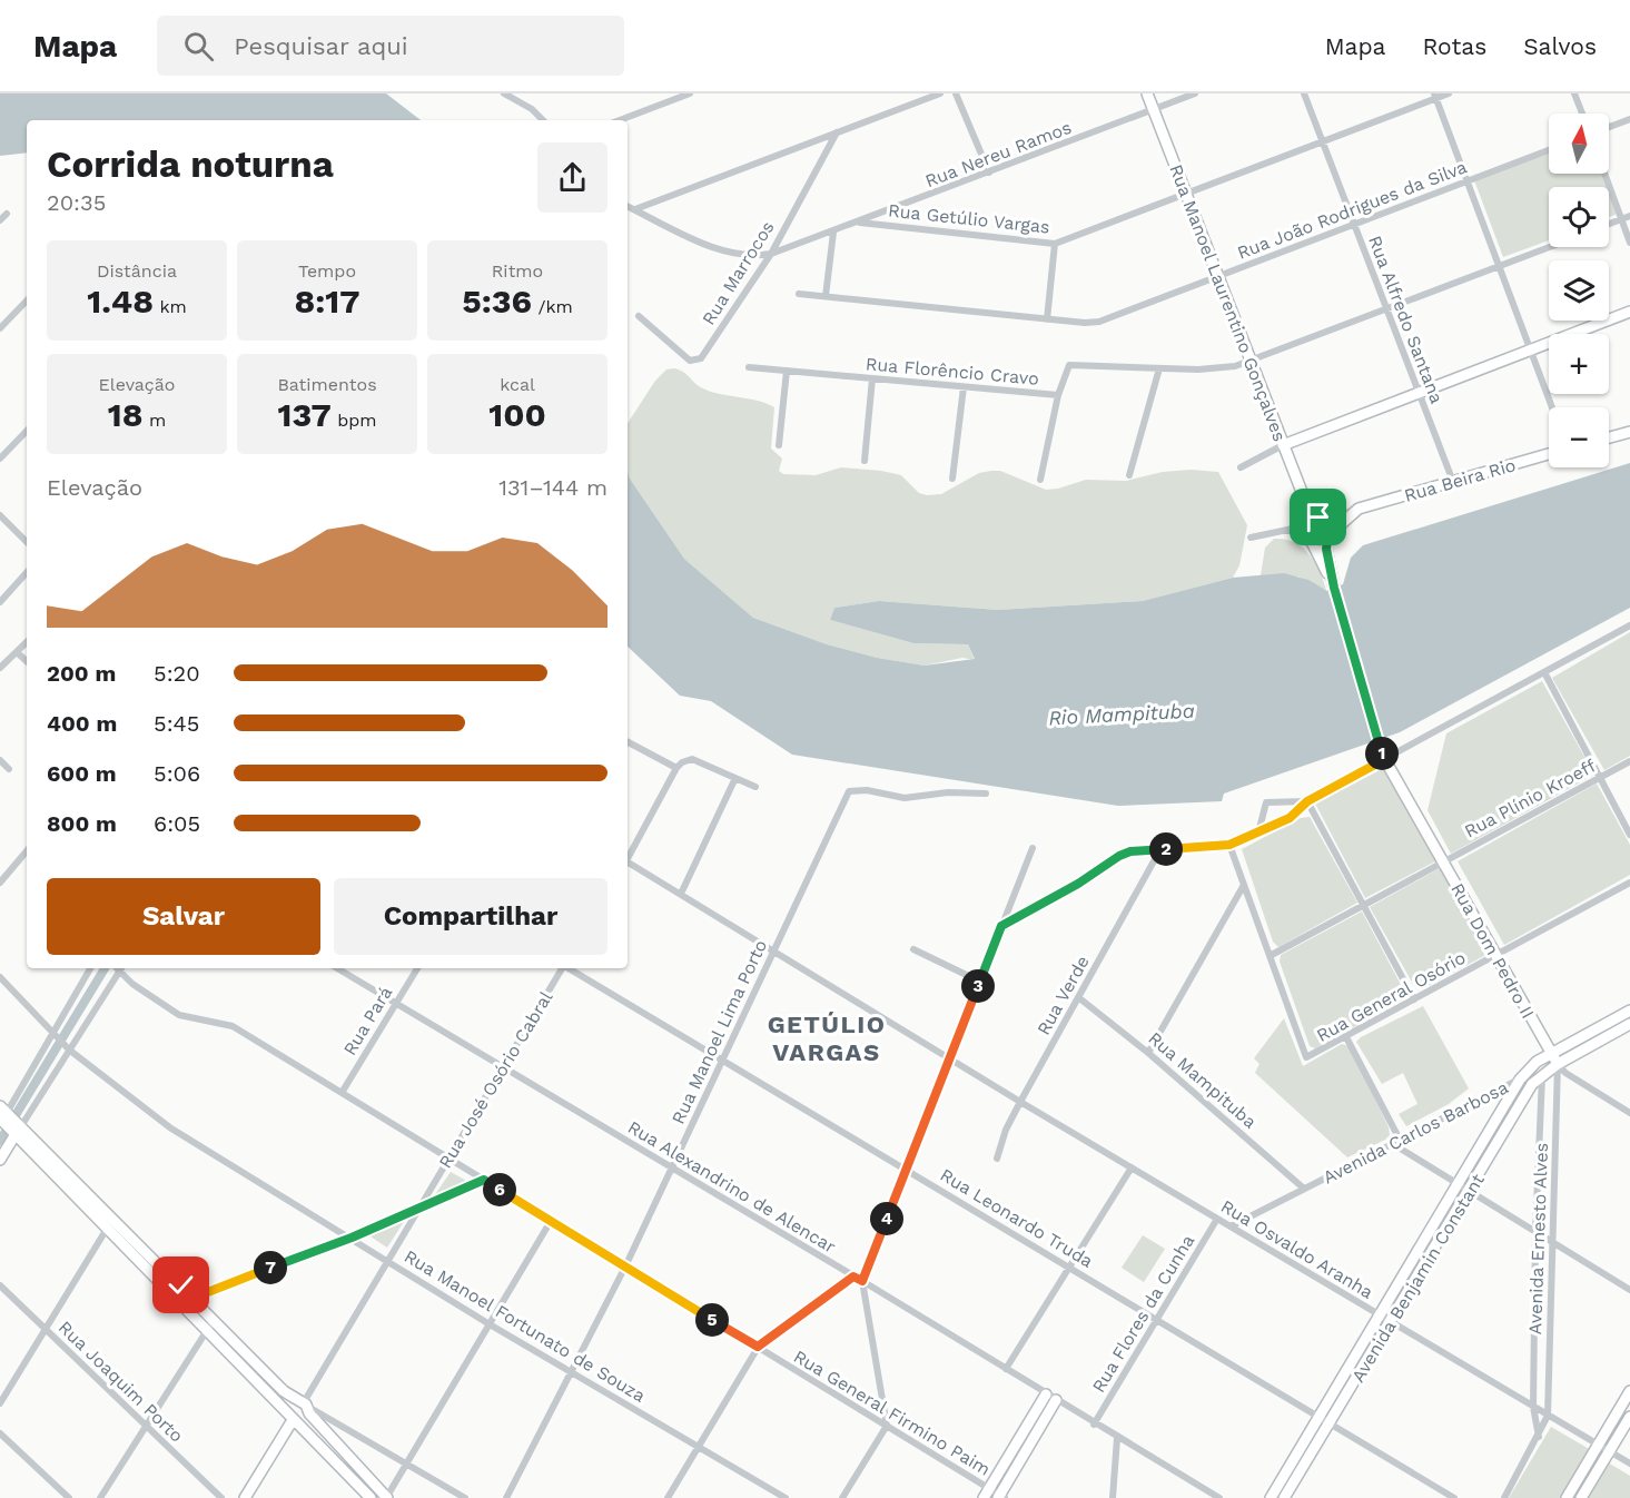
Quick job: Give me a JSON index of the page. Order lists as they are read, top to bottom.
{
  "streets": {
    "main road": [
      "Rua Manoel Laurentino Gonçalves",
      "Rua Beira Rio",
      "Rua Dom Pedro II",
      "Avenida Carlos Barbosa",
      "Avenida Benjamin Constant"
    ],
    "street": [
      "Rua Nereu Ramos",
      "Rua João Rodrigues da Silva",
      "Rua Getúlio Vargas",
      "Rua Marrocos",
      "Rua Alfredo Santana",
      "Rua Florêncio Cravo",
      "Rua Plínio Kroeff",
      "Rua Verde",
      "Rua General Osório",
      "Rua Pará",
      "Rua Manoel Lima Porto",
      "Rua José Osório Cabral",
      "Rua Mampituba",
      "Rua Alexandrino de Alencar",
      "Rua Leonardo Truda",
      "Avenida Ernesto Alves",
      "Rua Osvaldo Aranha",
      "Rua Flores da Cunha",
      "Rua Manoel Fortunato de Souza",
      "Rua Joaquim Porto",
      "Rua General Firmino Paim"
    ]
  },
  "crossings": [
    ["Rua Nereu Ramos", "Rua Getúlio Vargas"],
    ["Rua Nereu Ramos", "Rua Marrocos"],
    ["Rua Nereu Ramos", "Rua Manoel Laurentino Gonçalves"],
    ["Rua João Rodrigues da Silva", "Rua Manoel Laurentino Gonçalves"],
    ["Rua João Rodrigues da Silva", "Rua Alfredo Santana"],
    ["Rua Getúlio Vargas", "Rua Manoel Laurentino Gonçalves"],
    ["Rua Getúlio Vargas", "Rua Alfredo Santana"],
    ["Rua Manoel Laurentino Gonçalves", "Rua Florêncio Cravo"],
    ["Rua Manoel Laurentino Gonçalves", "Rua Beira Rio"],
    ["Rua Manoel Laurentino Gonçalves", "Rua Dom Pedro II"],
    ["Rua Alfredo Santana", "Rua Florêncio Cravo"],
    ["Rua Alfredo Santana", "Rua Beira Rio"],
    ["Rua Plínio Kroeff", "Rua Dom Pedro II"],
    ["Rua Plínio Kroeff", "Rua General Osório"],
    ["Rua Dom Pedro II", "Rua General Osório"],
    ["Rua Dom Pedro II", "Avenida Carlos Barbosa"],
    ["Rua Dom Pedro II", "Avenida Ernesto Alves"],
    ["Rua Dom Pedro II", "Avenida Benjamin Constant"],
    ["Rua Verde", "Rua Mampituba"],
    ["Rua Verde", "Rua Osvaldo Aranha"],
    ["Rua Pará", "Rua Alexandrino de Alencar"],
    ["Rua Pará", "Rua General Firmino Paim"],
    ["Rua Manoel Lima Porto", "Rua Alexandrino de Alencar"],
    ["Rua Manoel Lima Porto", "Rua Leonardo Truda"],
    ["Rua Manoel Lima Porto", "Rua Osvaldo Aranha"],
    ["Rua Manoel Lima Porto", "Rua Manoel Fortunato de Souza"],
    ["Rua Manoel Lima Porto", "Rua General Firmino Paim"],
    ["Rua José Osório Cabral", "Rua Alexandrino de Alencar"],
    ["Rua José Osório Cabral", "Rua Manoel Fortunato de Souza"],
    ["Rua José Osório Cabral", "Rua General Firmino Paim"],
    ["Rua Mampituba", "Avenida Carlos Barbosa"],
    ["Avenida Carlos Barbosa", "Avenida Ernesto Alves"],
    ["Avenida Carlos Barbosa", "Rua Osvaldo Aranha"],
    ["Avenida Carlos Barbosa", "Avenida Benjamin Constant"],
    ["Rua Alexandrino de Alencar", "Rua Flores da Cunha"],
    ["Rua Leonardo Truda", "Avenida Benjamin Constant"],
    ["Rua Leonardo Truda", "Rua Flores da Cunha"],
    ["Avenida Ernesto Alves", "Rua Osvaldo Aranha"],
    ["Avenida Ernesto Alves", "Avenida Benjamin Constant"],
    ["Rua Osvaldo Aranha", "Avenida Benjamin Constant"],
    ["Rua Osvaldo Aranha", "Rua Flores da Cunha"]
  ],
  "districts": ["GETÚLIO VARGAS"],
  "water": ["Rio Mampituba"],
  "north": "top",
  "page": {
    "header": "Mapa",
    "search": "Pesquisar aqui",
    "nav": ["Mapa", "Rotas", "Salvos"],
    "map_buttons": ["+", "−"],
    "heading": ["Corrida noturna", "20:35"],
    "stats": [
      ["Distância", "1.48 km"],
      ["Tempo", "8:17"],
      ["Ritmo", "5:36 /km"],
      ["Elevação", "18 m"],
      ["Batimentos", "137 bpm"],
      ["kcal", "100"]
    ],
    "chart": ["Elevação", "131–144 m"],
    "list": [
      {
        "name": "200 m",
        "note": "5:20"
      },
      {
        "name": "400 m",
        "note": "5:45"
      },
      {
        "name": "600 m",
        "note": "5:06"
      },
      {
        "name": "800 m",
        "note": "6:05"
      }
    ],
    "pins": [
      "1",
      "2",
      "3",
      "6",
      "4",
      "7",
      "5"
    ],
    "buttons": ["Salvar", "Compartilhar"]
  }
}
